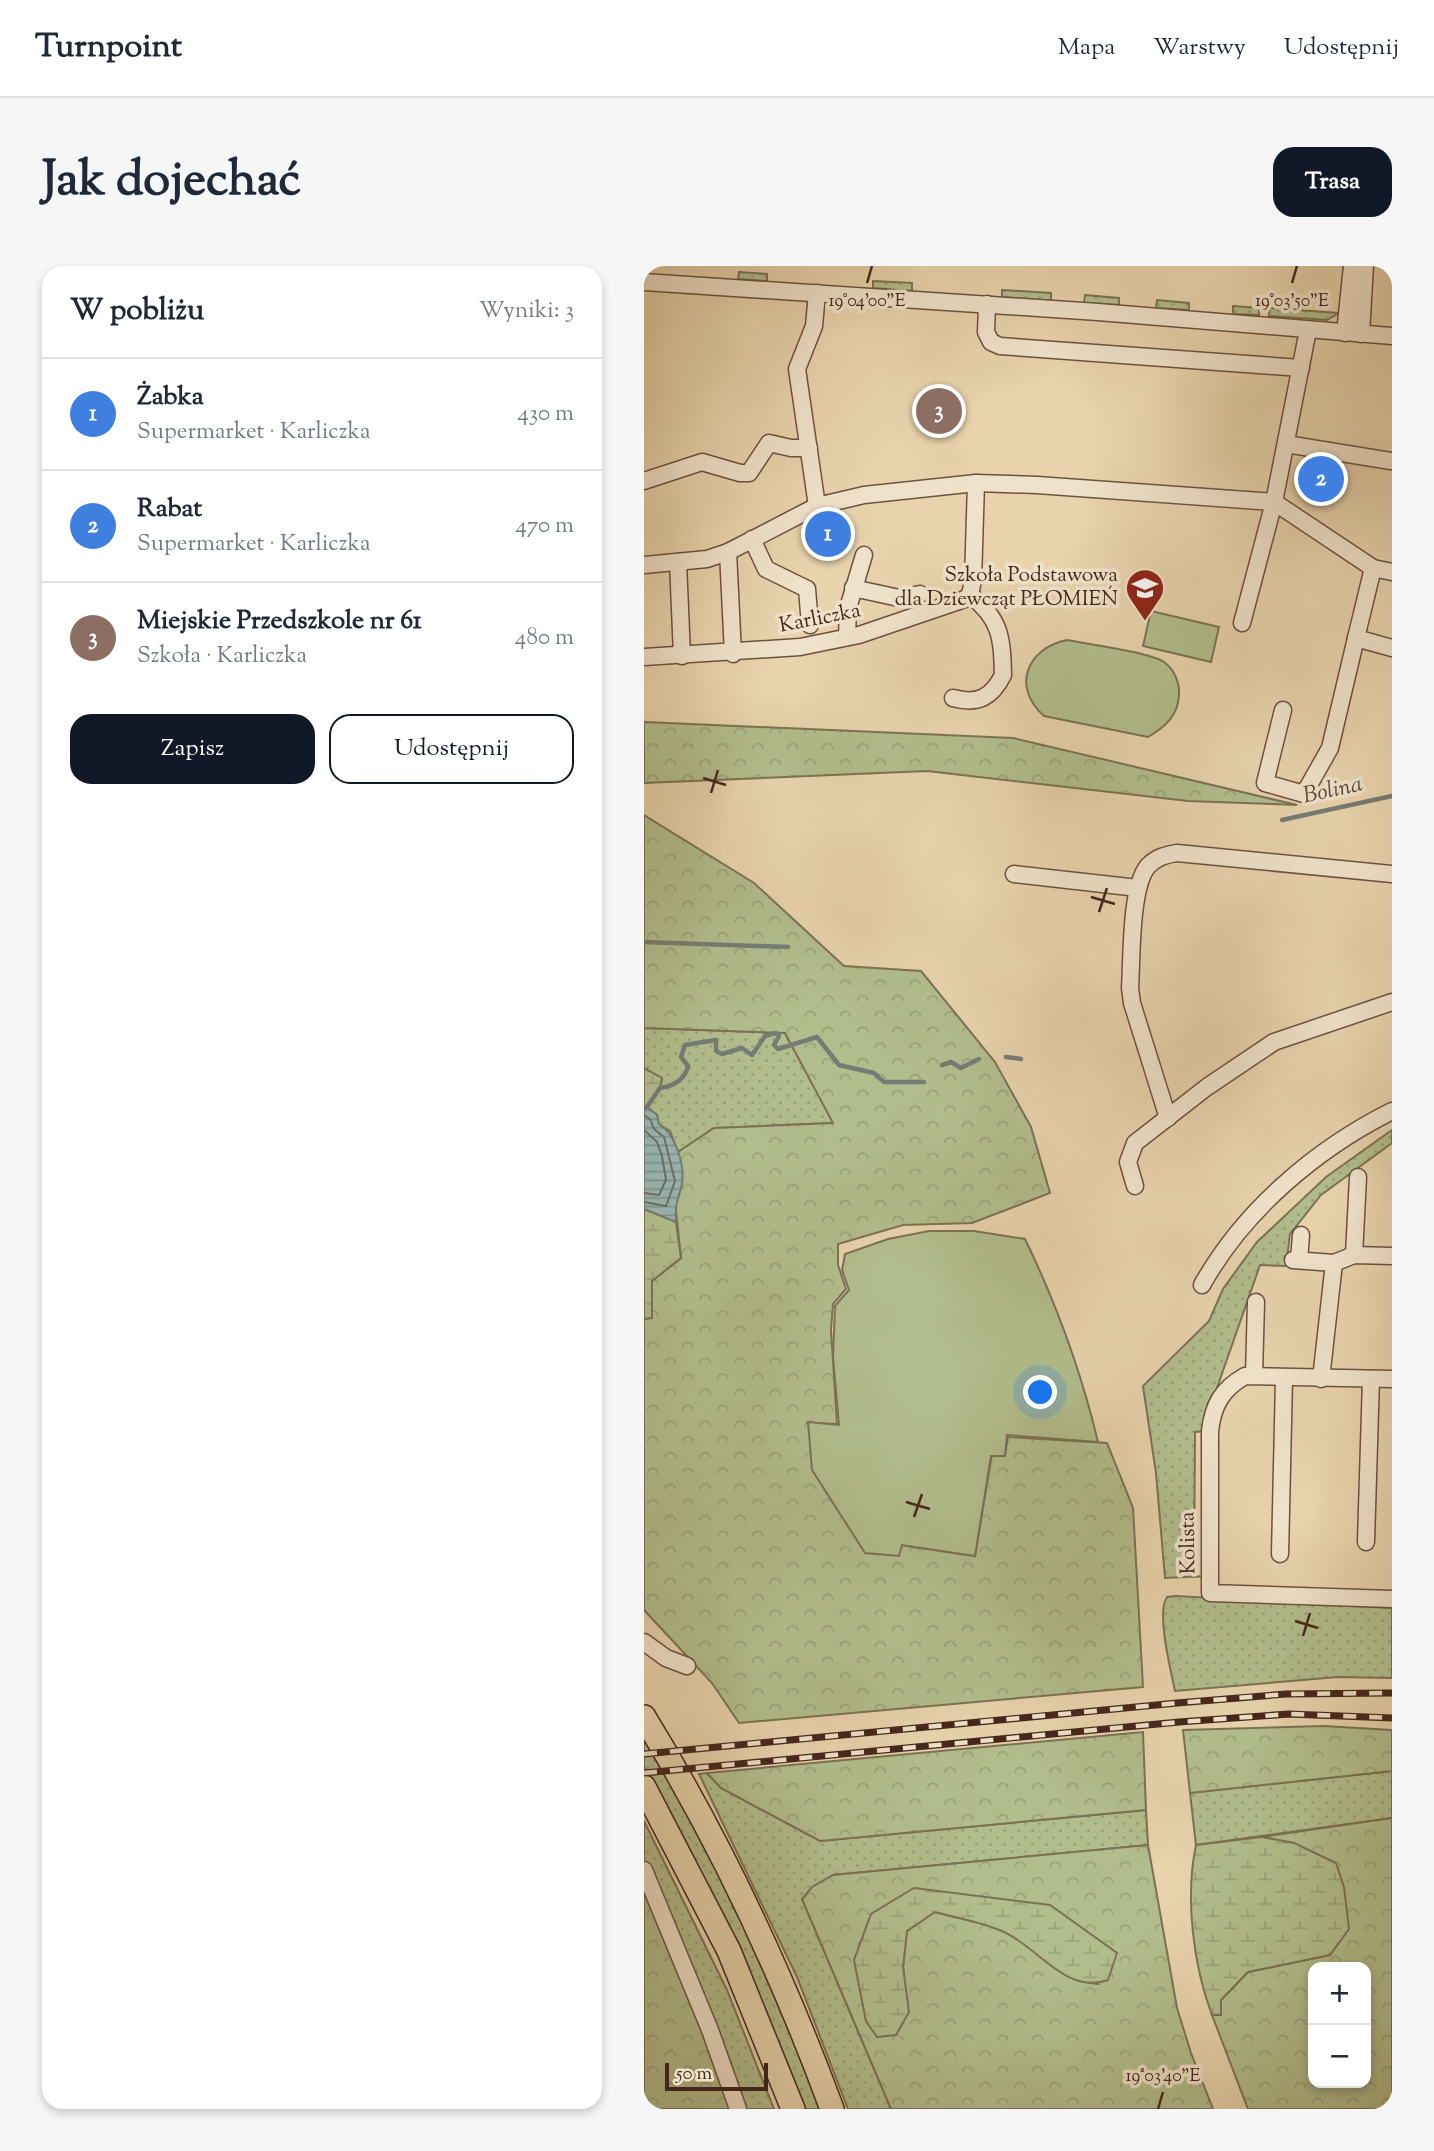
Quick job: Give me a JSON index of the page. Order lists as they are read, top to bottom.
{
  "streets": {
    "street": ["Karliczka", "Kolista"]
  },
  "water": ["Bolina"],
  "places": {
    "school or university": ["Szkoła Podstawowa dla Dziewcząt PŁOMIEŃ"]
  },
  "scale_bar": "50 m",
  "page": {
    "header": "Turnpoint",
    "nav": ["Mapa", "Warstwy", "Udostępnij"],
    "title": "Jak dojechać",
    "buttons": [
      "Trasa",
      ["Zapisz", "Udostępnij"]
    ],
    "heading": ["W pobliżu", "Wyniki: 3"],
    "list": [
      {
        "mark": "1",
        "name": "Żabka",
        "note": "Supermarket · Karliczka",
        "value": "430 m"
      },
      {
        "mark": "2",
        "name": "Rabat",
        "note": "Supermarket · Karliczka",
        "value": "470 m"
      },
      {
        "mark": "3",
        "name": "Miejskie Przedszkole nr 61",
        "note": "Szkoła · Karliczka",
        "value": "480 m"
      }
    ],
    "pins": ["3", "2", "1"],
    "map_buttons": ["+", "−"],
    "scale": "50 m"
  },
  "coordinates": ["19°04'00\"E", "19°03'50\"E", "19°03'40\"E"]
}
